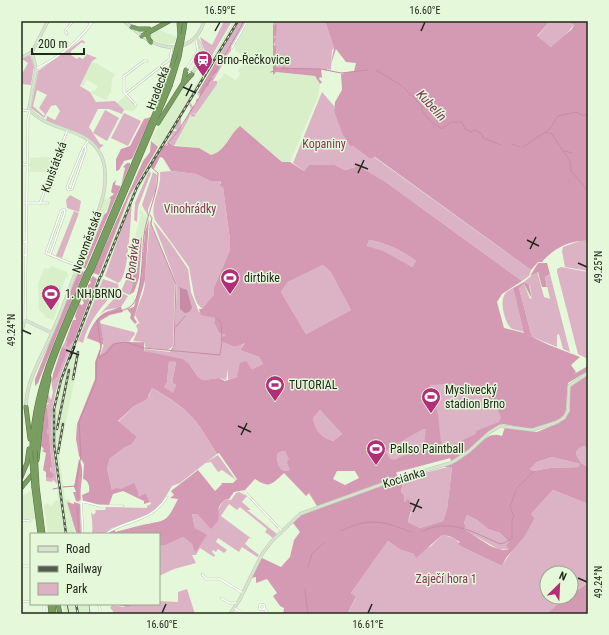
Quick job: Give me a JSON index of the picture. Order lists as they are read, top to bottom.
{
  "streets": {
    "highway": ["Hradecká"],
    "street": ["Kunštátská", "Novoměstská", "Kociánka"]
  },
  "water": ["Kubelín", "Ponávka"],
  "parks": ["Kopaniny", "Vinohrádky", "Zaječí hora 1"],
  "places": {
    "station": ["Brno-Řečkovice"],
    "sports": [
      "dirtbike",
      "1. NH BRNO",
      "TUTORIAL",
      "Myslivecký stadion Brno",
      "Pallso Paintball"
    ]
  },
  "legend": ["Road", "Railway", "Park"],
  "scale_bar": "200 m",
  "north": "top right",
  "coordinates": [
    "16.59°E",
    "16.60°E",
    "49.25°N",
    "49.24°N",
    "16.61°E"
  ]
}
